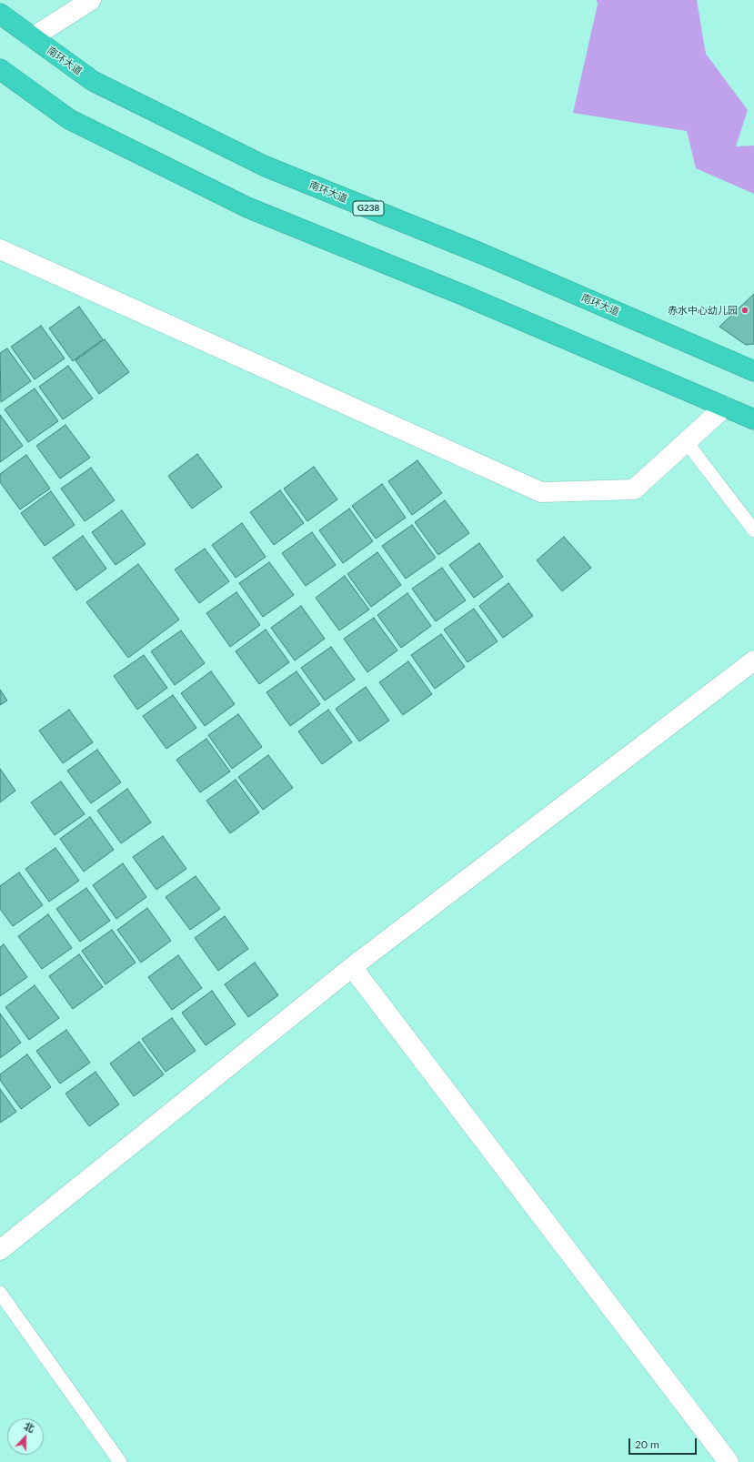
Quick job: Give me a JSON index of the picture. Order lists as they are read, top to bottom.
{
  "streets": {
    "highway": ["南环大道", "G238"]
  },
  "places": ["赤水中心幼儿园"],
  "scale_bar": "20 m",
  "north": "top"
}
